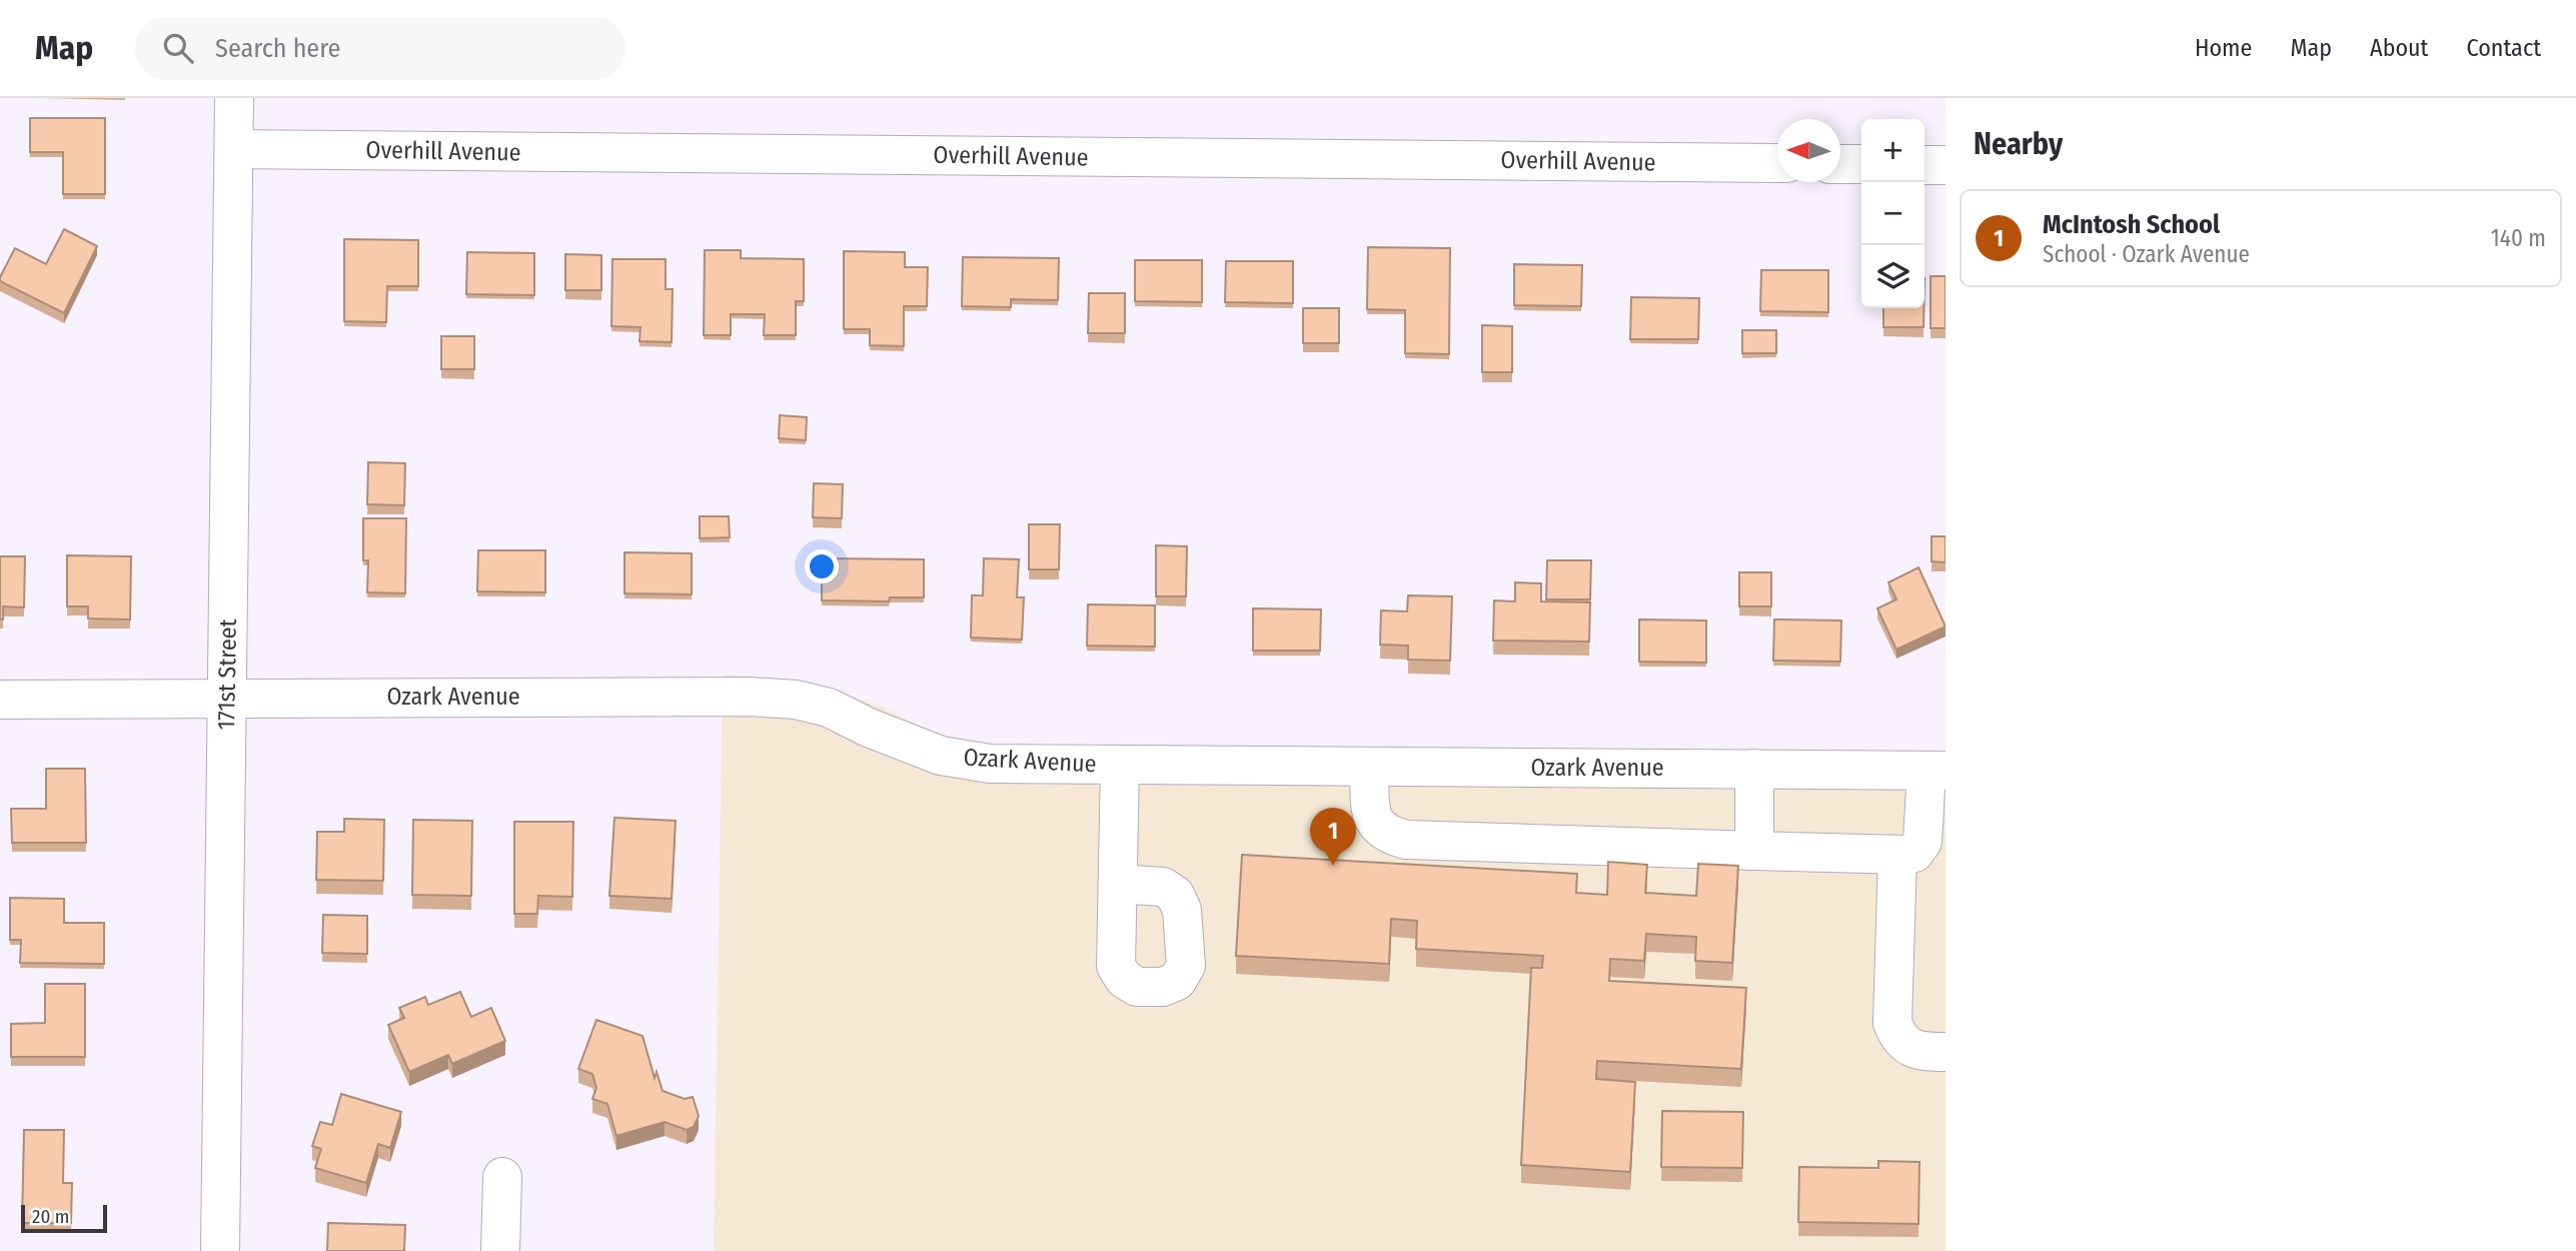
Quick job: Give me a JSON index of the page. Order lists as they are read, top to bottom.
{
  "streets": {
    "street": ["Overhill Avenue", "171st Street", "Ozark Avenue"]
  },
  "crossings": [
    ["Overhill Avenue", "171st Street"],
    ["171st Street", "Ozark Avenue"]
  ],
  "scale_bar": "20 m",
  "north": "left",
  "page": {
    "header": "Map",
    "search": "Search here",
    "nav": [
      "Home",
      "Map",
      "About",
      "Contact"
    ],
    "heading": "Nearby",
    "map_buttons": ["+", "−"],
    "list": [
      {
        "mark": "1",
        "name": "McIntosh School",
        "note": "School · Ozark Avenue",
        "value": "140 m"
      }
    ],
    "pins": "1",
    "scale": "20 m"
  }
}
